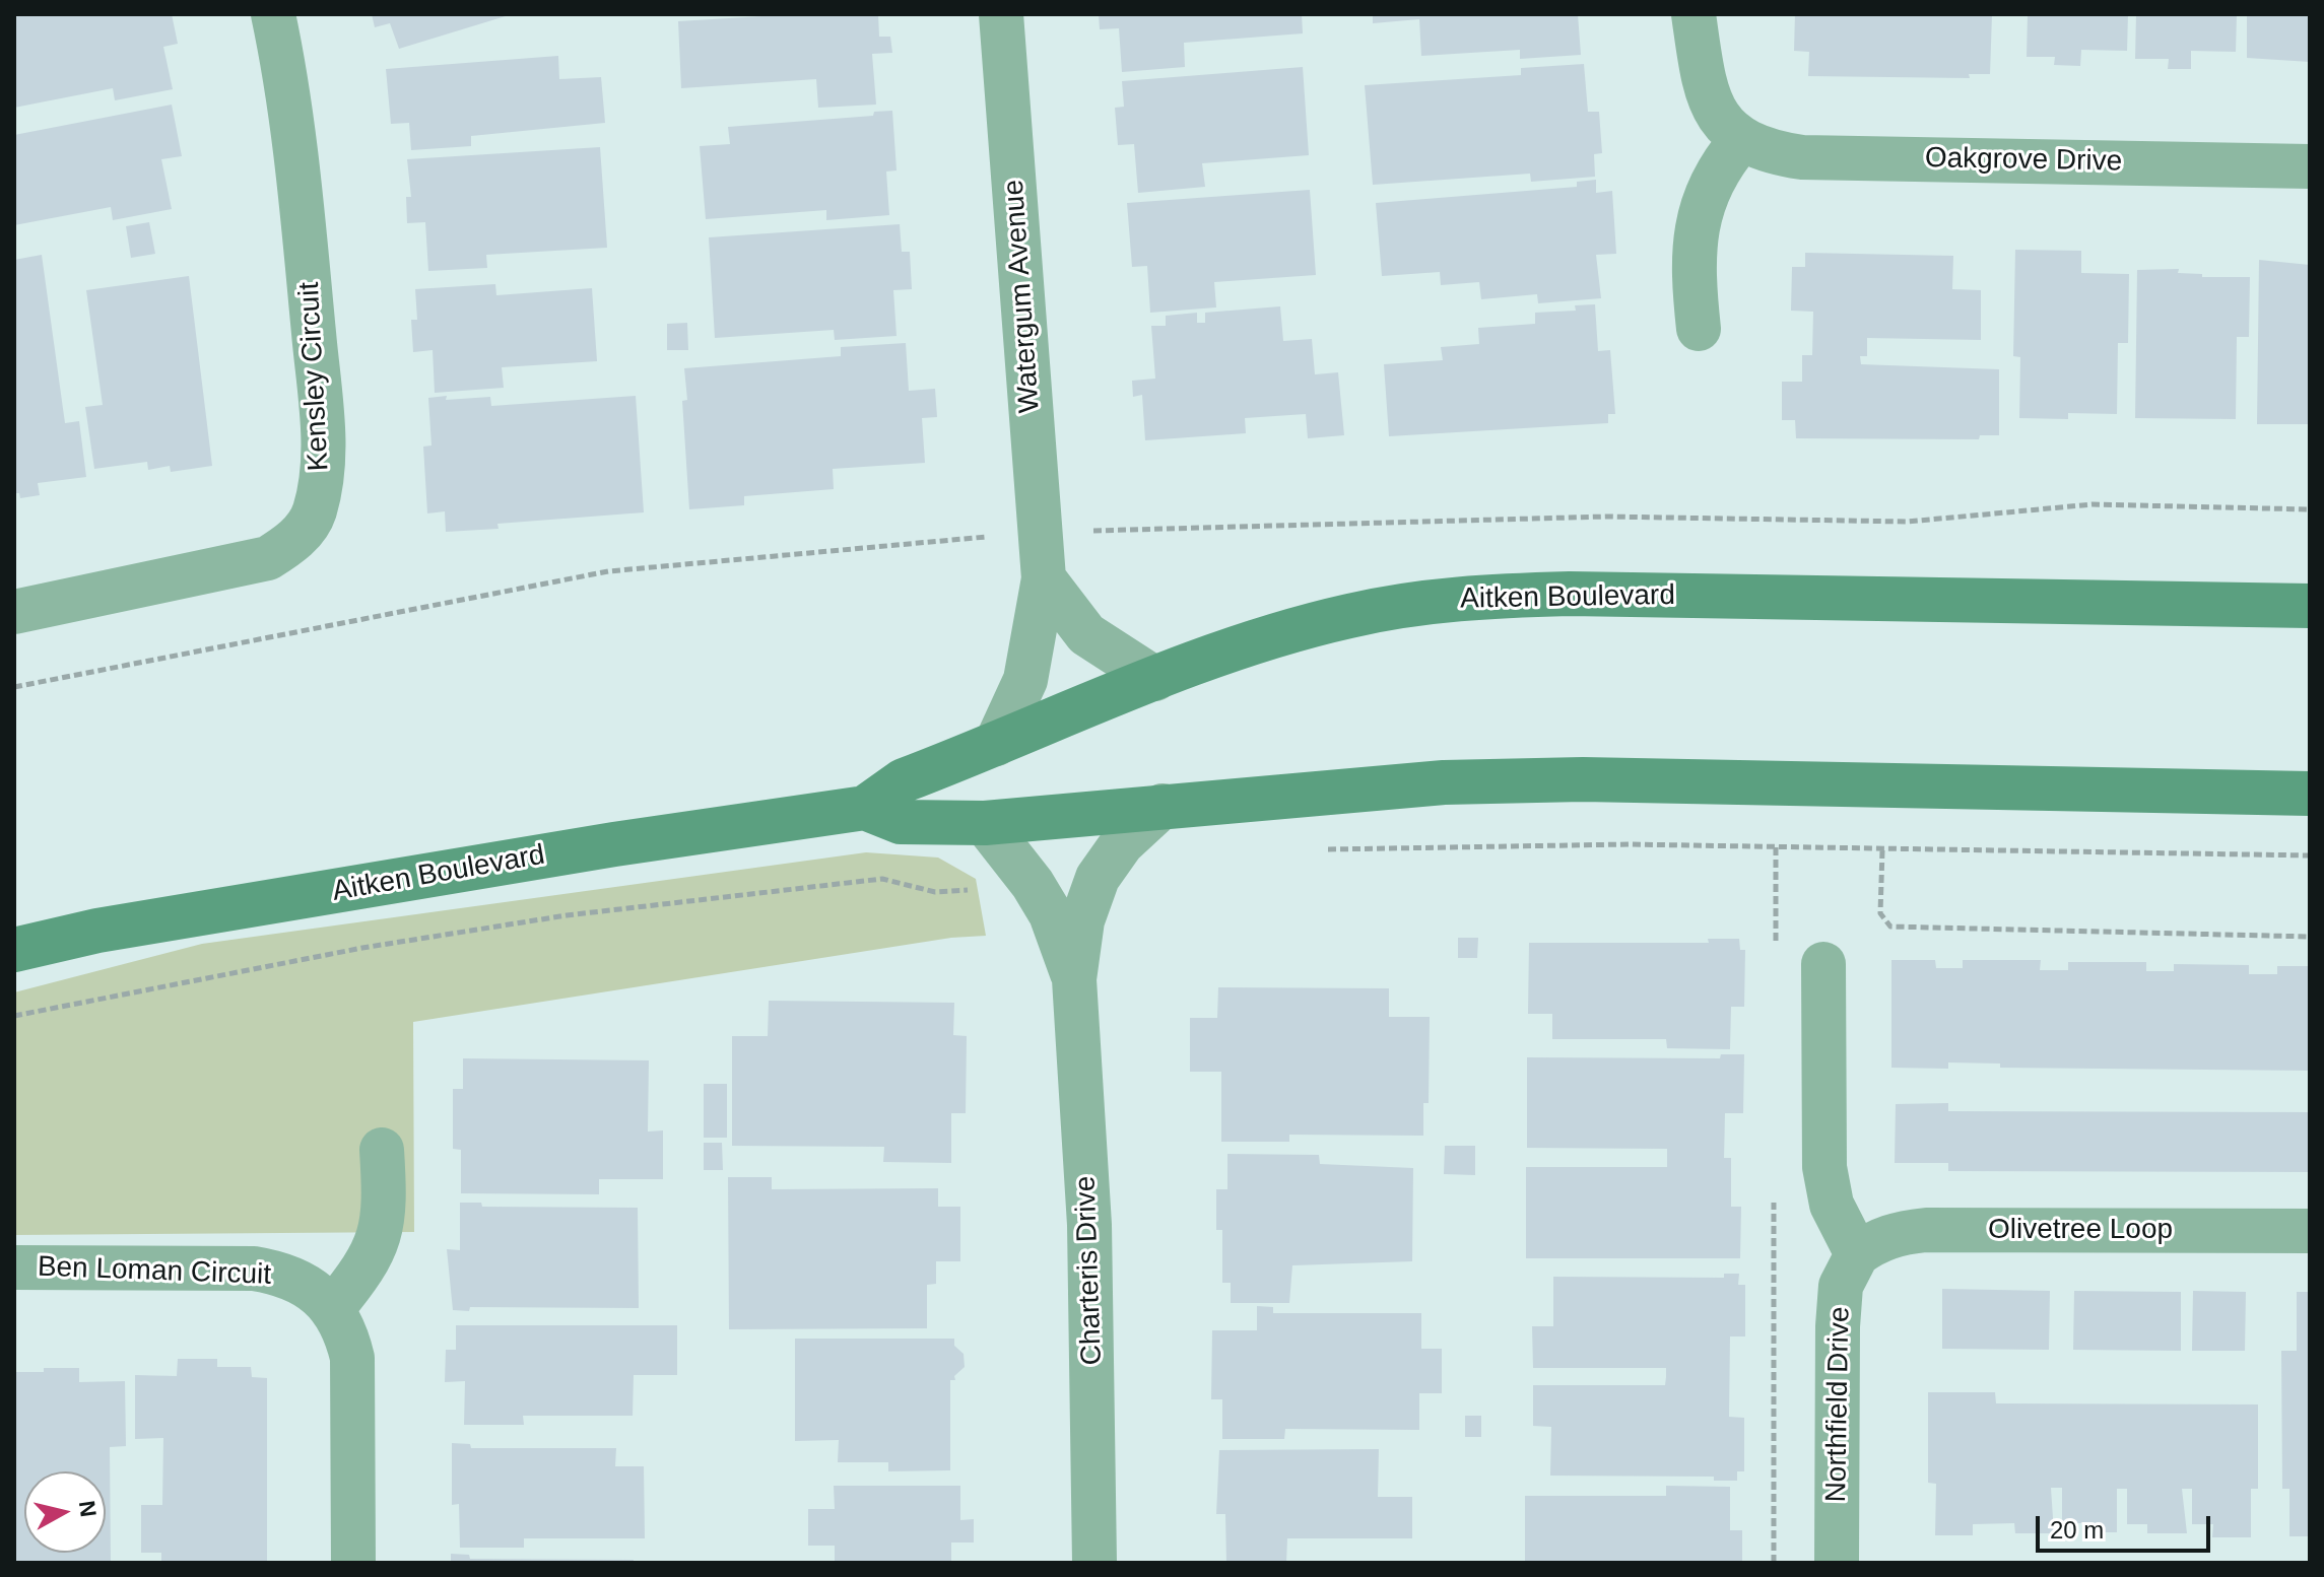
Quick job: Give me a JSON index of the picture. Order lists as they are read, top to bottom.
{
  "streets": {
    "main road": ["Aitken Boulevard"],
    "street": [
      "Oakgrove Drive",
      "Watergum Avenue",
      "Kensley Circuit",
      "Olivetree Loop",
      "Charteris Drive",
      "Ben Loman Circuit",
      "Northfield Drive"
    ]
  },
  "crossings": [
    ["Watergum Avenue", "Aitken Boulevard"],
    ["Olivetree Loop", "Northfield Drive"]
  ],
  "scale_bar": "20 m",
  "north": "right"
}
